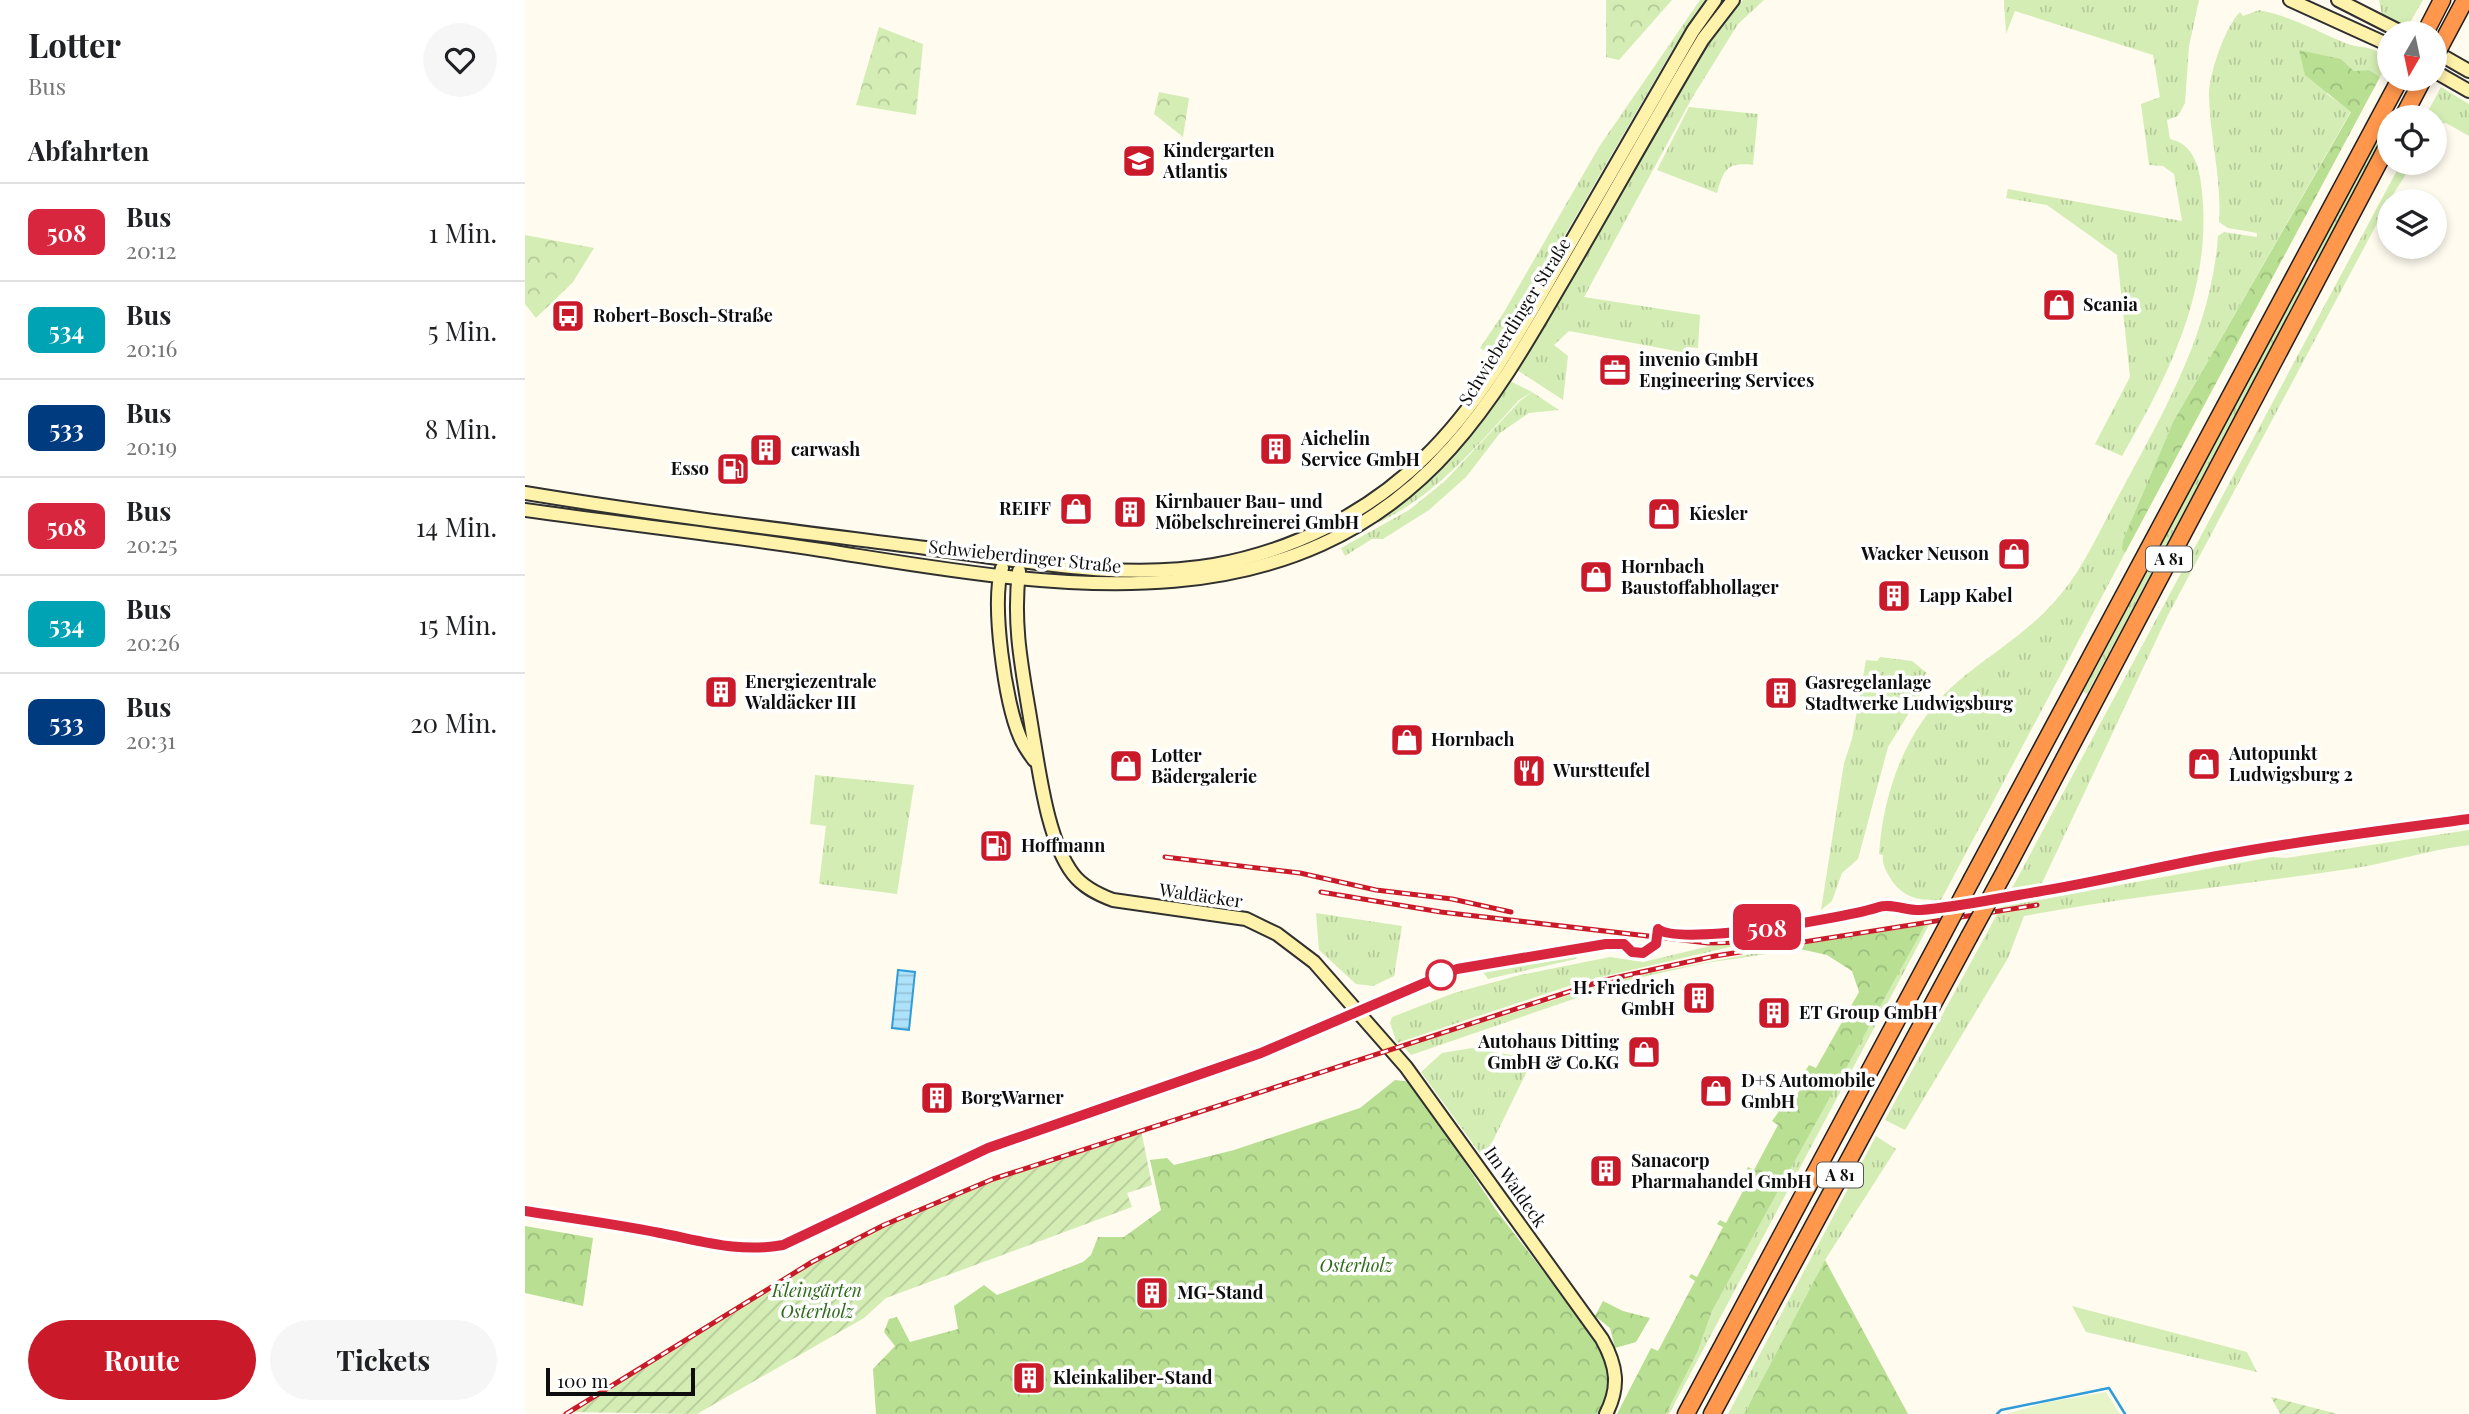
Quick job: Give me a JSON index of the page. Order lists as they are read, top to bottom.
{
  "streets": {
    "highway": ["A 81"],
    "main road": ["Schwieberdinger Straße", "Waldäcker", "Im Waldeck"]
  },
  "crossings": [
    ["Schwieberdinger Straße", "Waldäcker"],
    ["Waldäcker", "Im Waldeck"]
  ],
  "parks": ["Osterholz", "Kleingärten Osterholz"],
  "places": {
    "school or university": ["Kindergarten Atlantis"],
    "shop": [
      "Scania",
      "REIFF",
      "Kiesler",
      "Wacker Neuson",
      "Hornbach Baustoffabhollager",
      "Hornbach",
      "Autopunkt Ludwigsburg 2",
      "Lotter Bädergalerie",
      "Autohaus Ditting GmbH & Co.KG",
      "D+S Automobile GmbH"
    ],
    "bus stop": ["Robert-Bosch-Straße"],
    "office": ["invenio GmbH Engineering Services"],
    "building": [
      "Aichelin Service GmbH",
      "carwash",
      "Kirnbauer Bau- und Möbelschreinerei GmbH",
      "Lapp Kabel",
      "Energiezentrale Waldäcker III",
      "Gasregelanlage Stadtwerke Ludwigsburg",
      "H. Friedrich GmbH",
      "ET Group GmbH",
      "BorgWarner",
      "Sanacorp Pharmahandel GmbH",
      "MG-Stand",
      "Kleinkaliber-Stand"
    ],
    "fuel station": ["Esso", "Hoffmann"],
    "restaurant": ["Wurstteufel"]
  },
  "lines": ["bus line 508"],
  "scale_bar": "100 m",
  "north": "bottom",
  "page": {
    "heading": [
      ["Lotter", "Bus"],
      "Abfahrten"
    ],
    "on_map": "508",
    "list": [
      {
        "mark": "508",
        "name": "Bus",
        "note": "20:12",
        "value": "1 Min."
      },
      {
        "mark": "534",
        "name": "Bus",
        "note": "20:16",
        "value": "5 Min."
      },
      {
        "mark": "533",
        "name": "Bus",
        "note": "20:19",
        "value": "8 Min."
      },
      {
        "mark": "508",
        "name": "Bus",
        "note": "20:25",
        "value": "14 Min."
      },
      {
        "mark": "534",
        "name": "Bus",
        "note": "20:26",
        "value": "15 Min."
      },
      {
        "mark": "533",
        "name": "Bus",
        "note": "20:31",
        "value": "20 Min."
      }
    ],
    "buttons": ["Route", "Tickets"],
    "scale": "100 m"
  }
}
